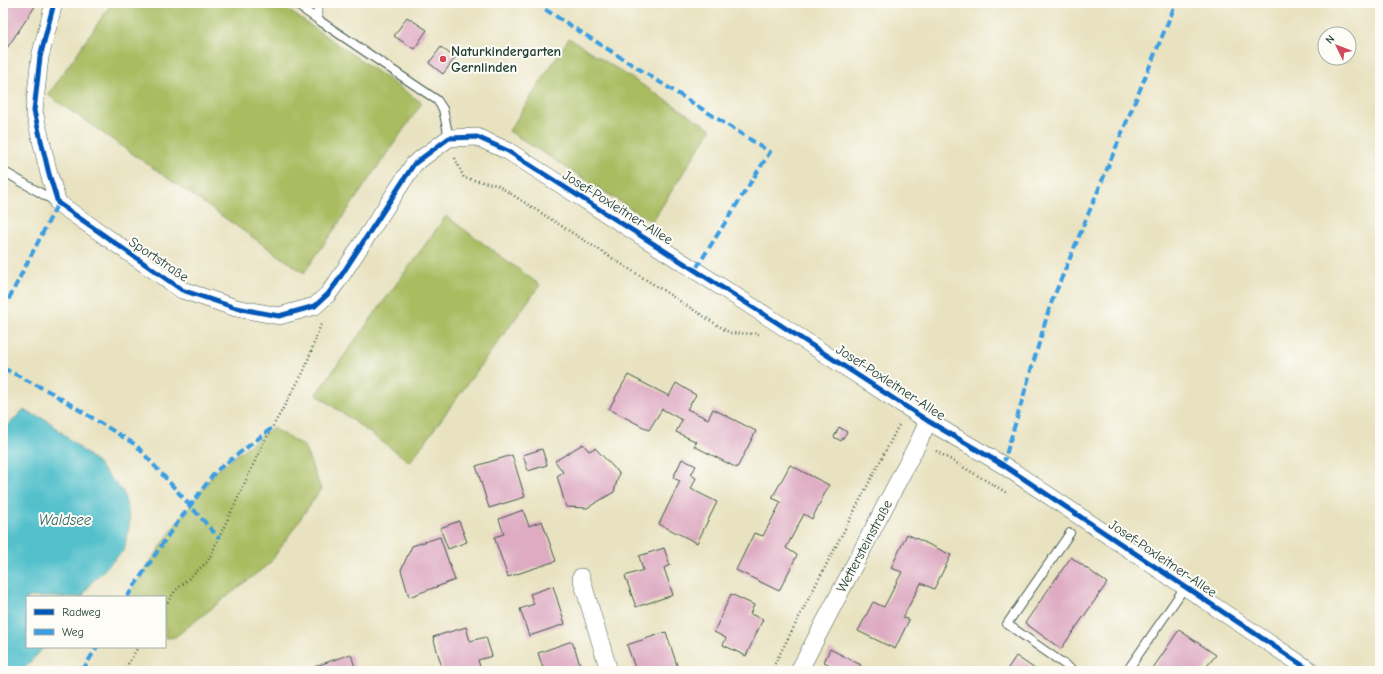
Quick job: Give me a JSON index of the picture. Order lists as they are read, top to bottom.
{
  "streets": {
    "street": ["Josef-Poxleitner-Allee", "Sportstraße", "Wettersteinstraße"]
  },
  "crossings": [
    ["Josef-Poxleitner-Allee", "Sportstraße"],
    ["Josef-Poxleitner-Allee", "Wettersteinstraße"]
  ],
  "water": ["Waldsee"],
  "places": ["Naturkindergarten Gernlinden"],
  "legend": ["Radweg", "Weg"],
  "north": "top left"
}
